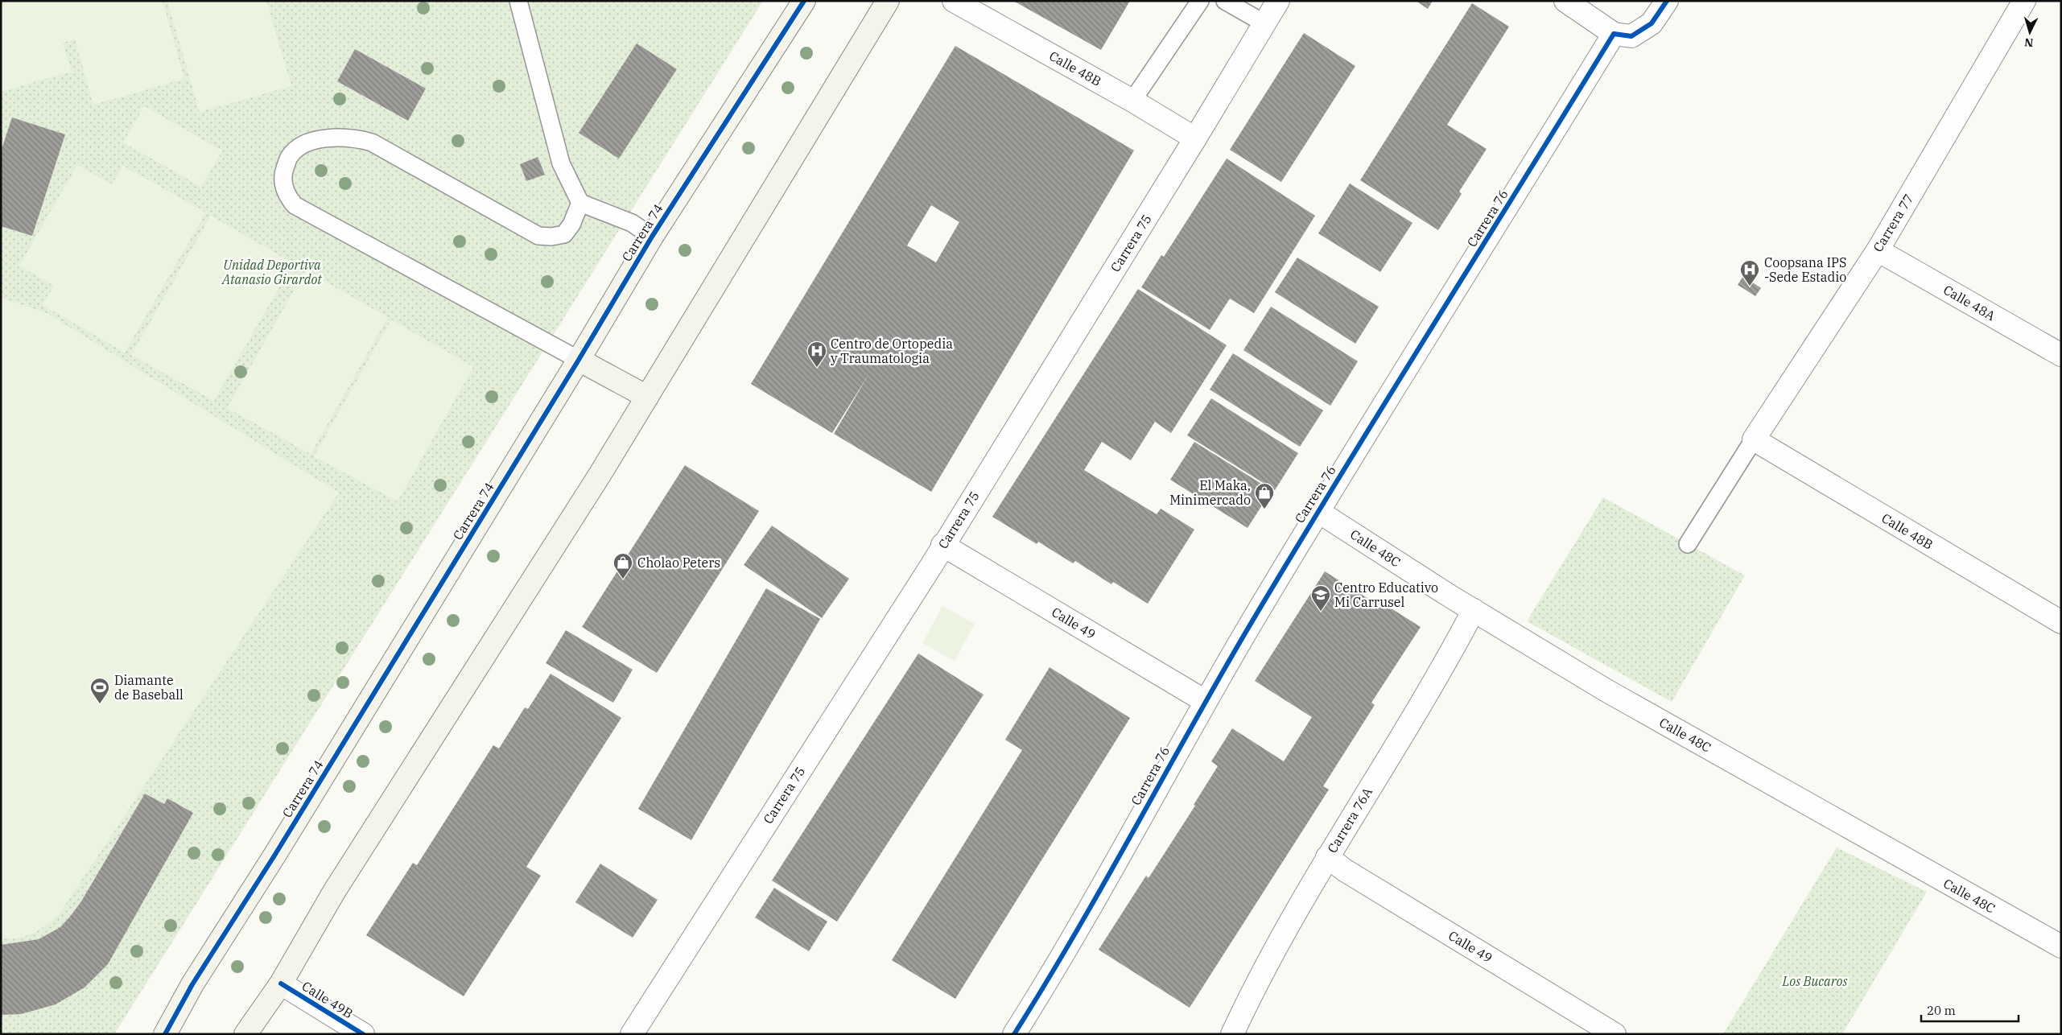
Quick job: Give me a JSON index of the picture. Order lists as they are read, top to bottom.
{
  "streets": {
    "main road": ["Carrera 74"],
    "street": [
      "Calle 48B",
      "Carrera 76",
      "Carrera 77",
      "Carrera 75",
      "Calle 48A",
      "Calle 48C",
      "Calle 49",
      "Carrera 76A",
      "Calle 49B"
    ]
  },
  "crossings": [
    ["Calle 48B", "Carrera 77"],
    ["Calle 48B", "Carrera 75"],
    ["Carrera 76", "Calle 48C"],
    ["Carrera 76", "Calle 49"],
    ["Carrera 77", "Calle 48A"],
    ["Carrera 75", "Calle 49"],
    ["Calle 48C", "Carrera 76A"],
    ["Calle 49", "Carrera 76A"]
  ],
  "parks": ["Unidad Deportiva Atanasio Girardot", "Los Bucaros"],
  "places": {
    "hospital": ["Coopsana IPS -Sede Estadio", "Centro de Ortopedia y Traumatologia"],
    "shop": ["El Maka, Minimercado", "Cholao Peters"],
    "school or university": ["Centro Educativo Mi Carrusel"],
    "sports": ["Diamante de Baseball"]
  },
  "scale_bar": "20 m",
  "north": "bottom"
}
